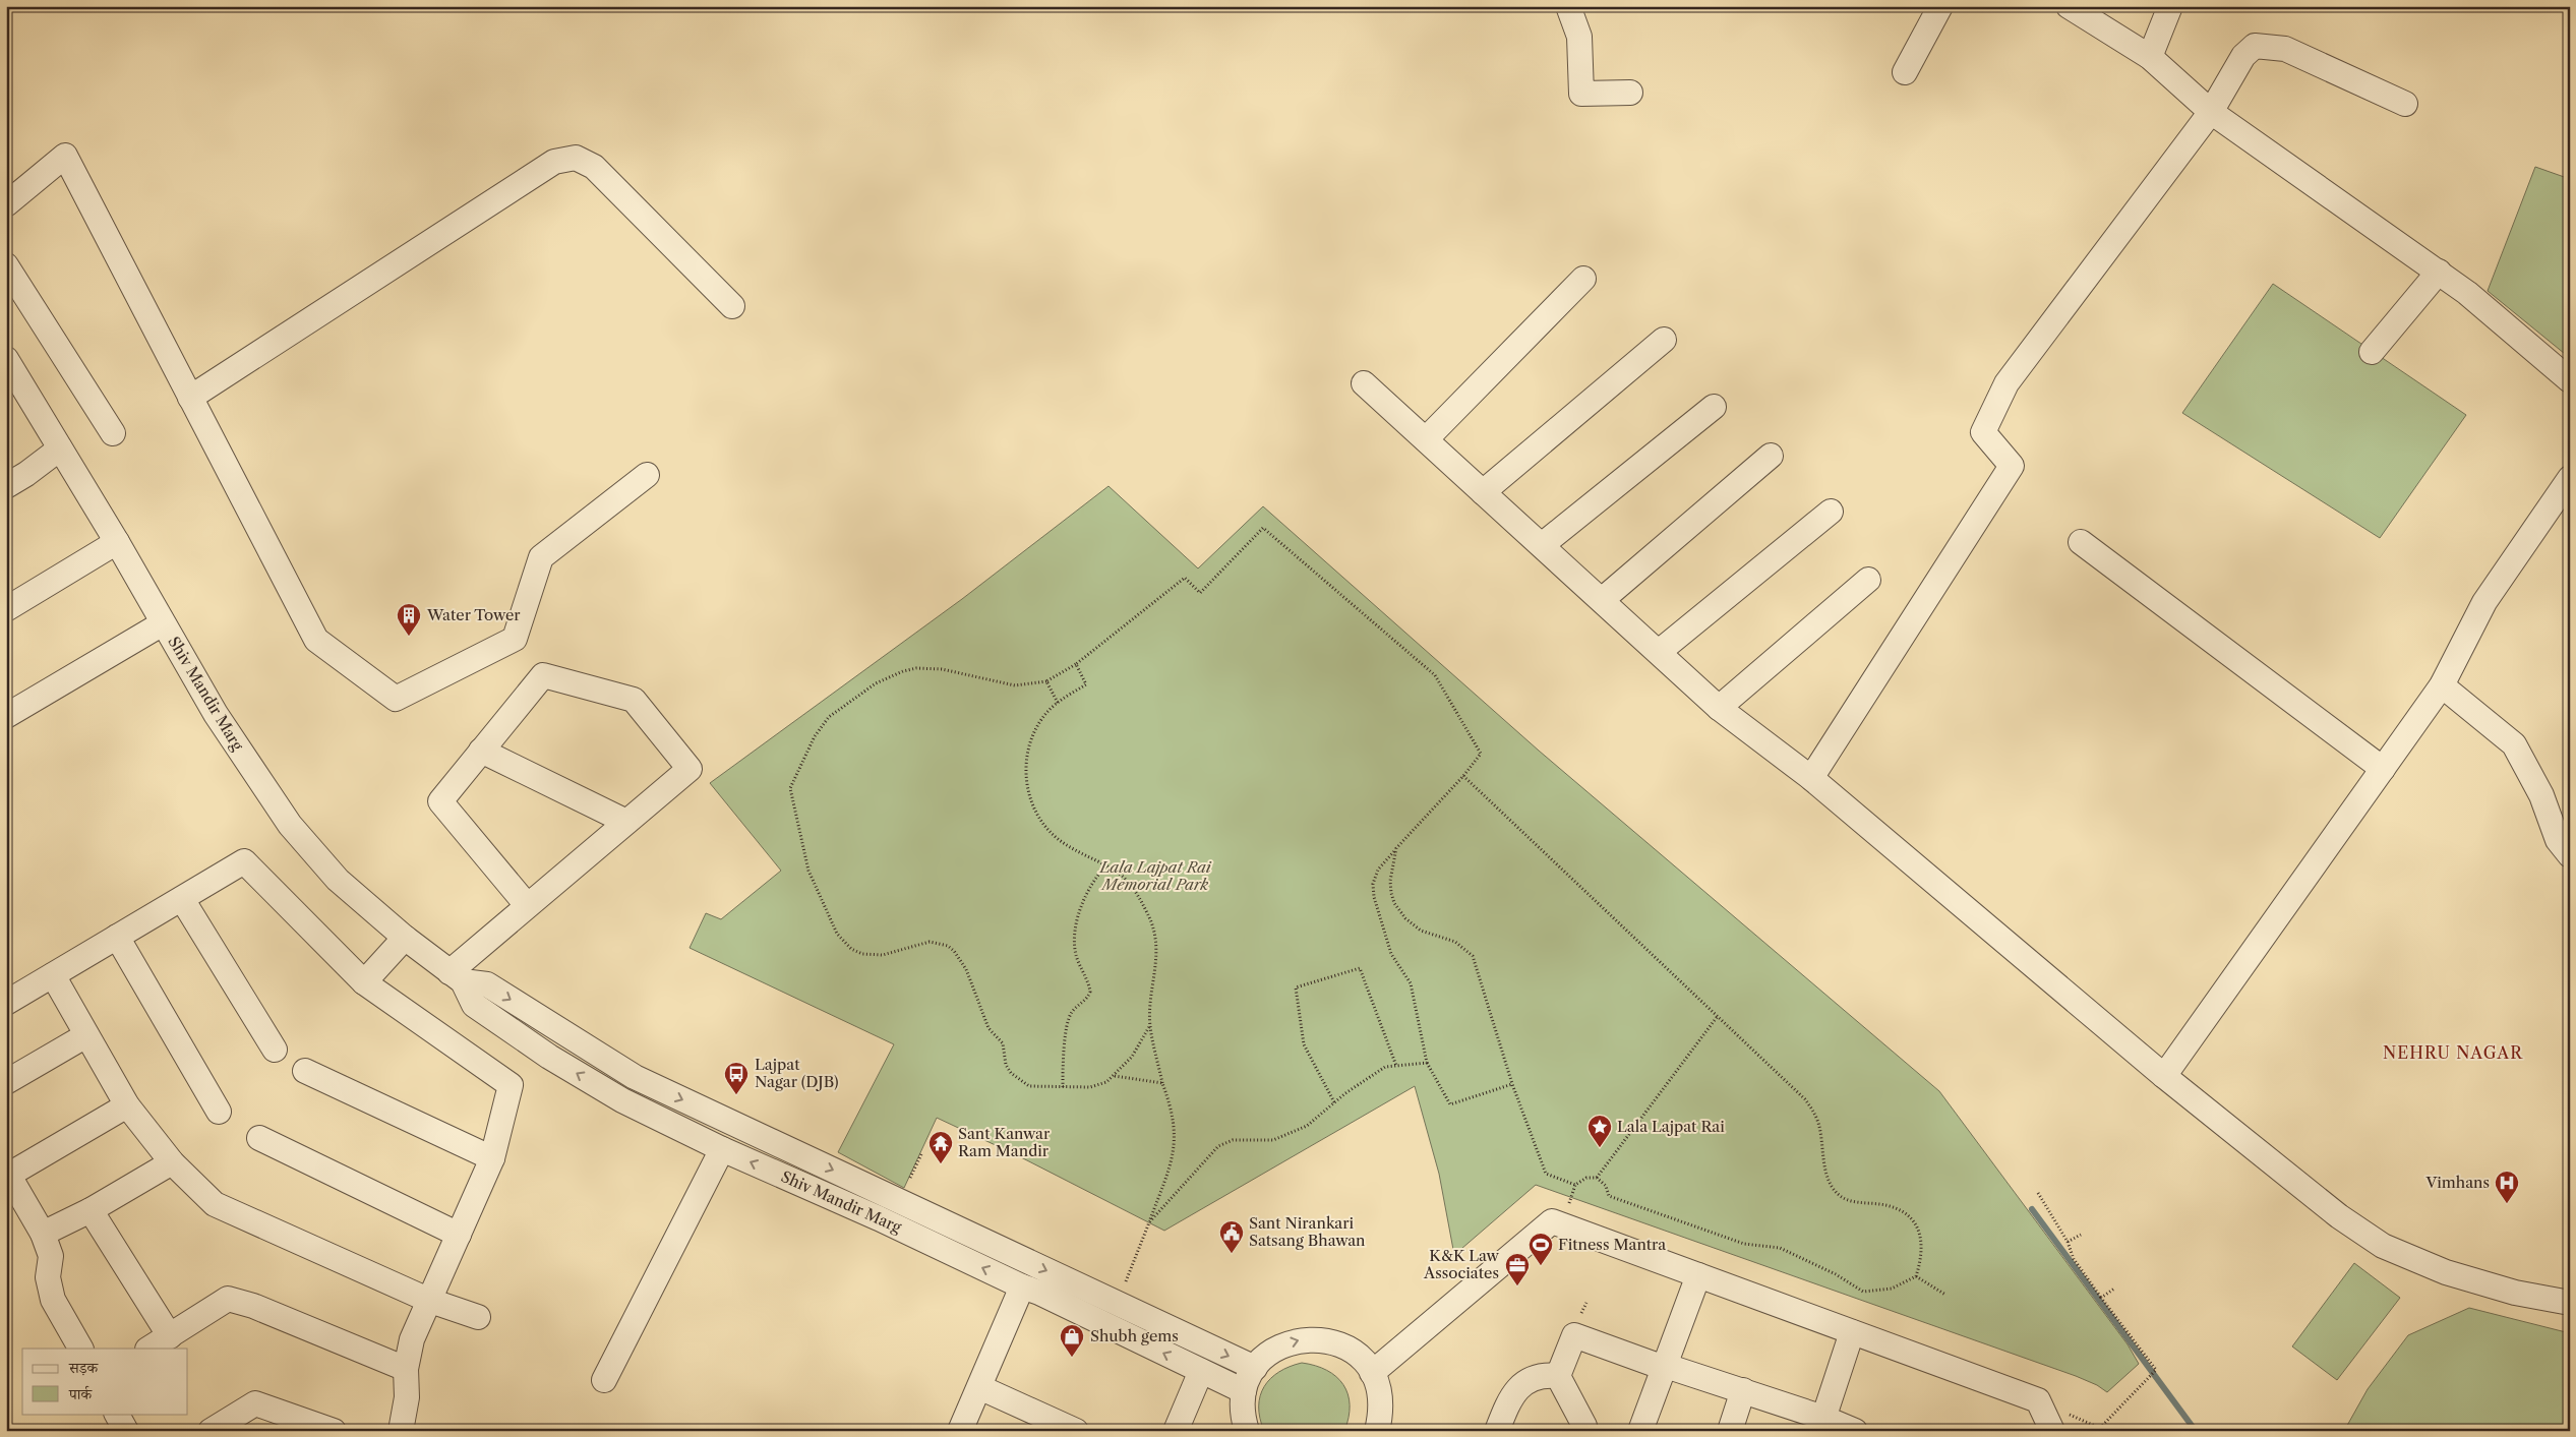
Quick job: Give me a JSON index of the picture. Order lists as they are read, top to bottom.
{
  "streets": {
    "street": ["Shiv Mandir Marg"]
  },
  "districts": ["NEHRU NAGAR"],
  "parks": ["Lala Lajpat Rai Memorial Park"],
  "places": {
    "building": ["Water Tower"],
    "bus stop": ["Lajpat Nagar (DJB)"],
    "place": ["Lala Lajpat Rai"],
    "temple": ["Sant Kanwar Ram Mandir"],
    "hospital": ["Vimhans"],
    "public building": ["Sant Nirankari Satsang Bhawan"],
    "sports": ["Fitness Mantra"],
    "office": ["K&K Law Associates"],
    "shop": ["Shubh gems"]
  },
  "legend": ["सड़क", "पार्क"]
}
